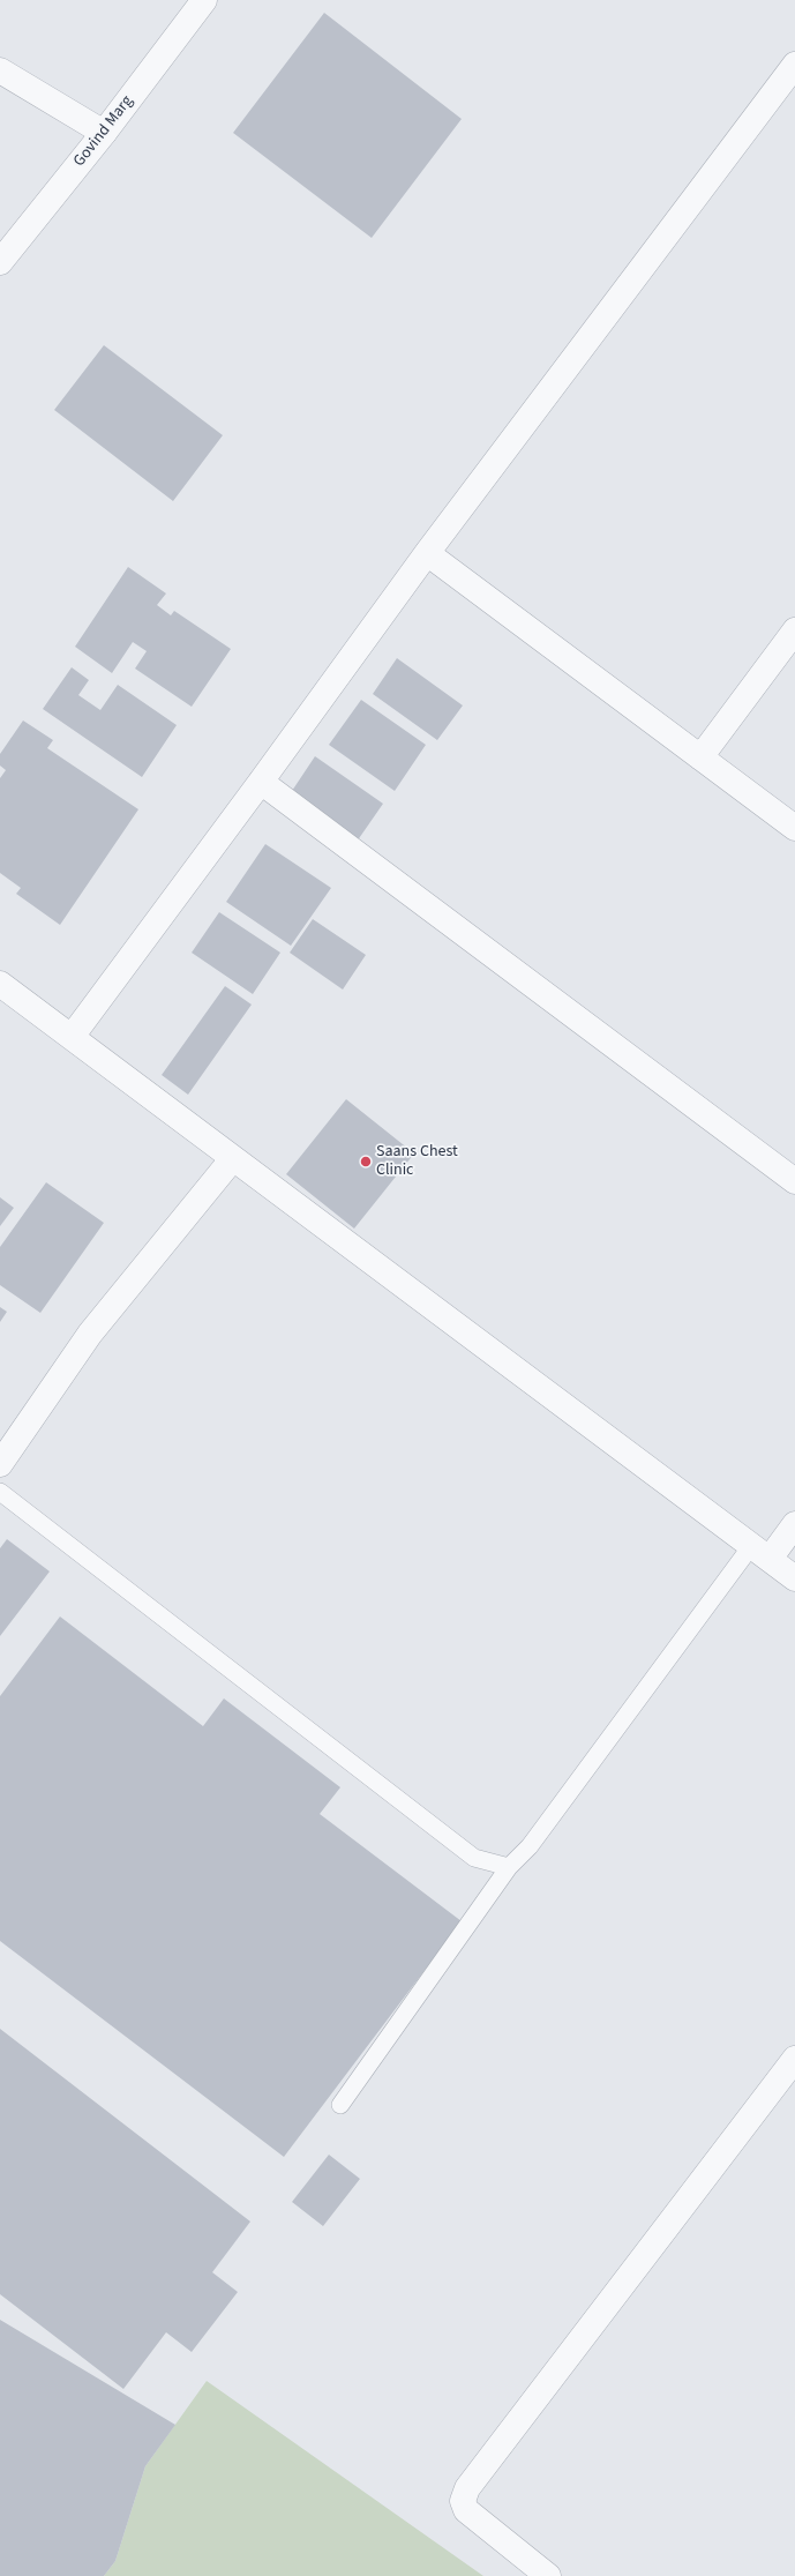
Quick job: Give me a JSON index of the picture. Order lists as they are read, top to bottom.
{
  "streets": {
    "street": ["Govind Marg"]
  },
  "places": ["Saans Chest Clinic"]
}
